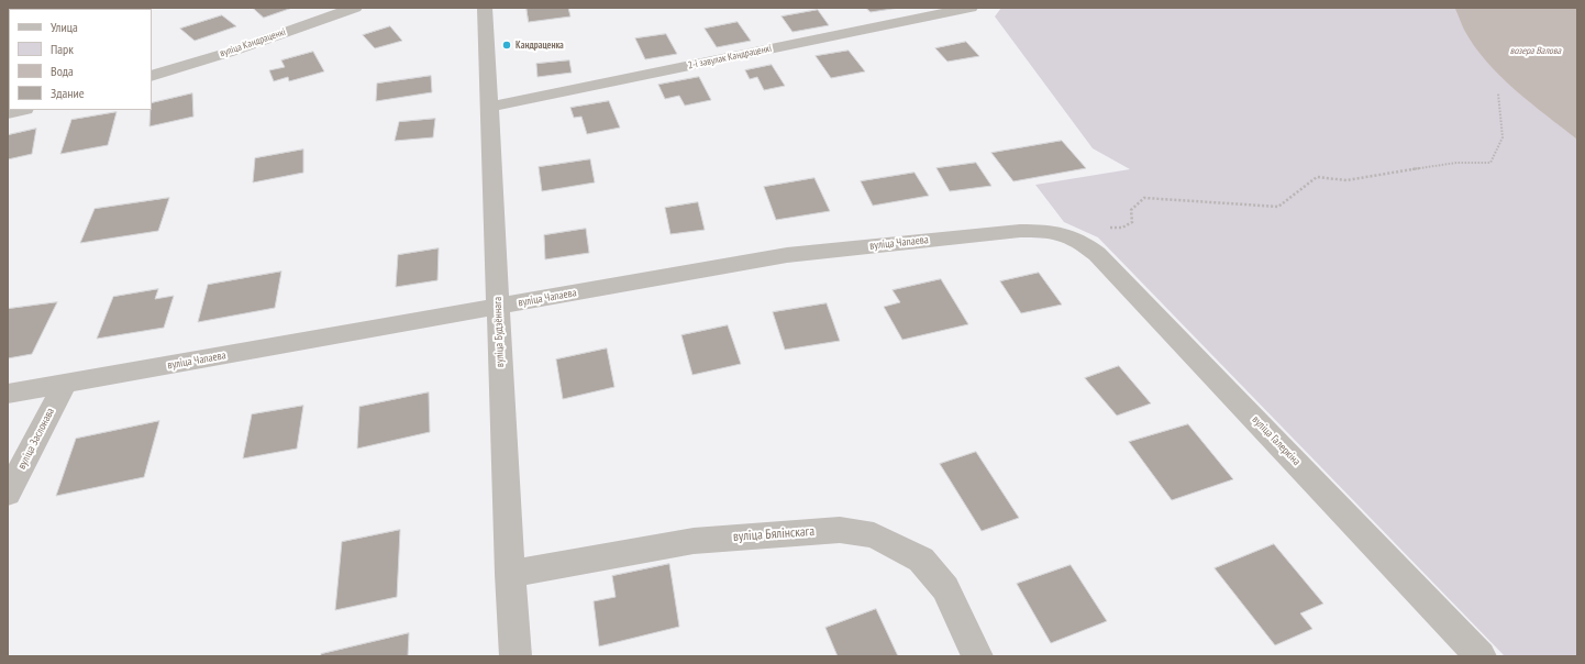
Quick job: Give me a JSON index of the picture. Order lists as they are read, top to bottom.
{
  "streets": {
    "street": [
      "вуліца Кандраценкі",
      "2-і завулак Кандраценкі",
      "вуліца Чапаева",
      "вуліца Будзённага",
      "вуліца Заслонава",
      "вуліца Галеркіна",
      "вуліца Бялінскага"
    ]
  },
  "crossings": [
    ["2-і завулак Кандраценкі", "вуліца Будзённага"],
    ["вуліца Чапаева", "вуліца Будзённага"],
    ["вуліца Чапаева", "вуліца Заслонава"],
    ["вуліца Чапаева", "вуліца Галеркіна"],
    ["вуліца Будзённага", "вуліца Бялінскага"]
  ],
  "water": ["возера Валова"],
  "places": ["Кандраценка"],
  "legend": [
    "Улица",
    "Парк",
    "Вода",
    "Здание"
  ]
}
